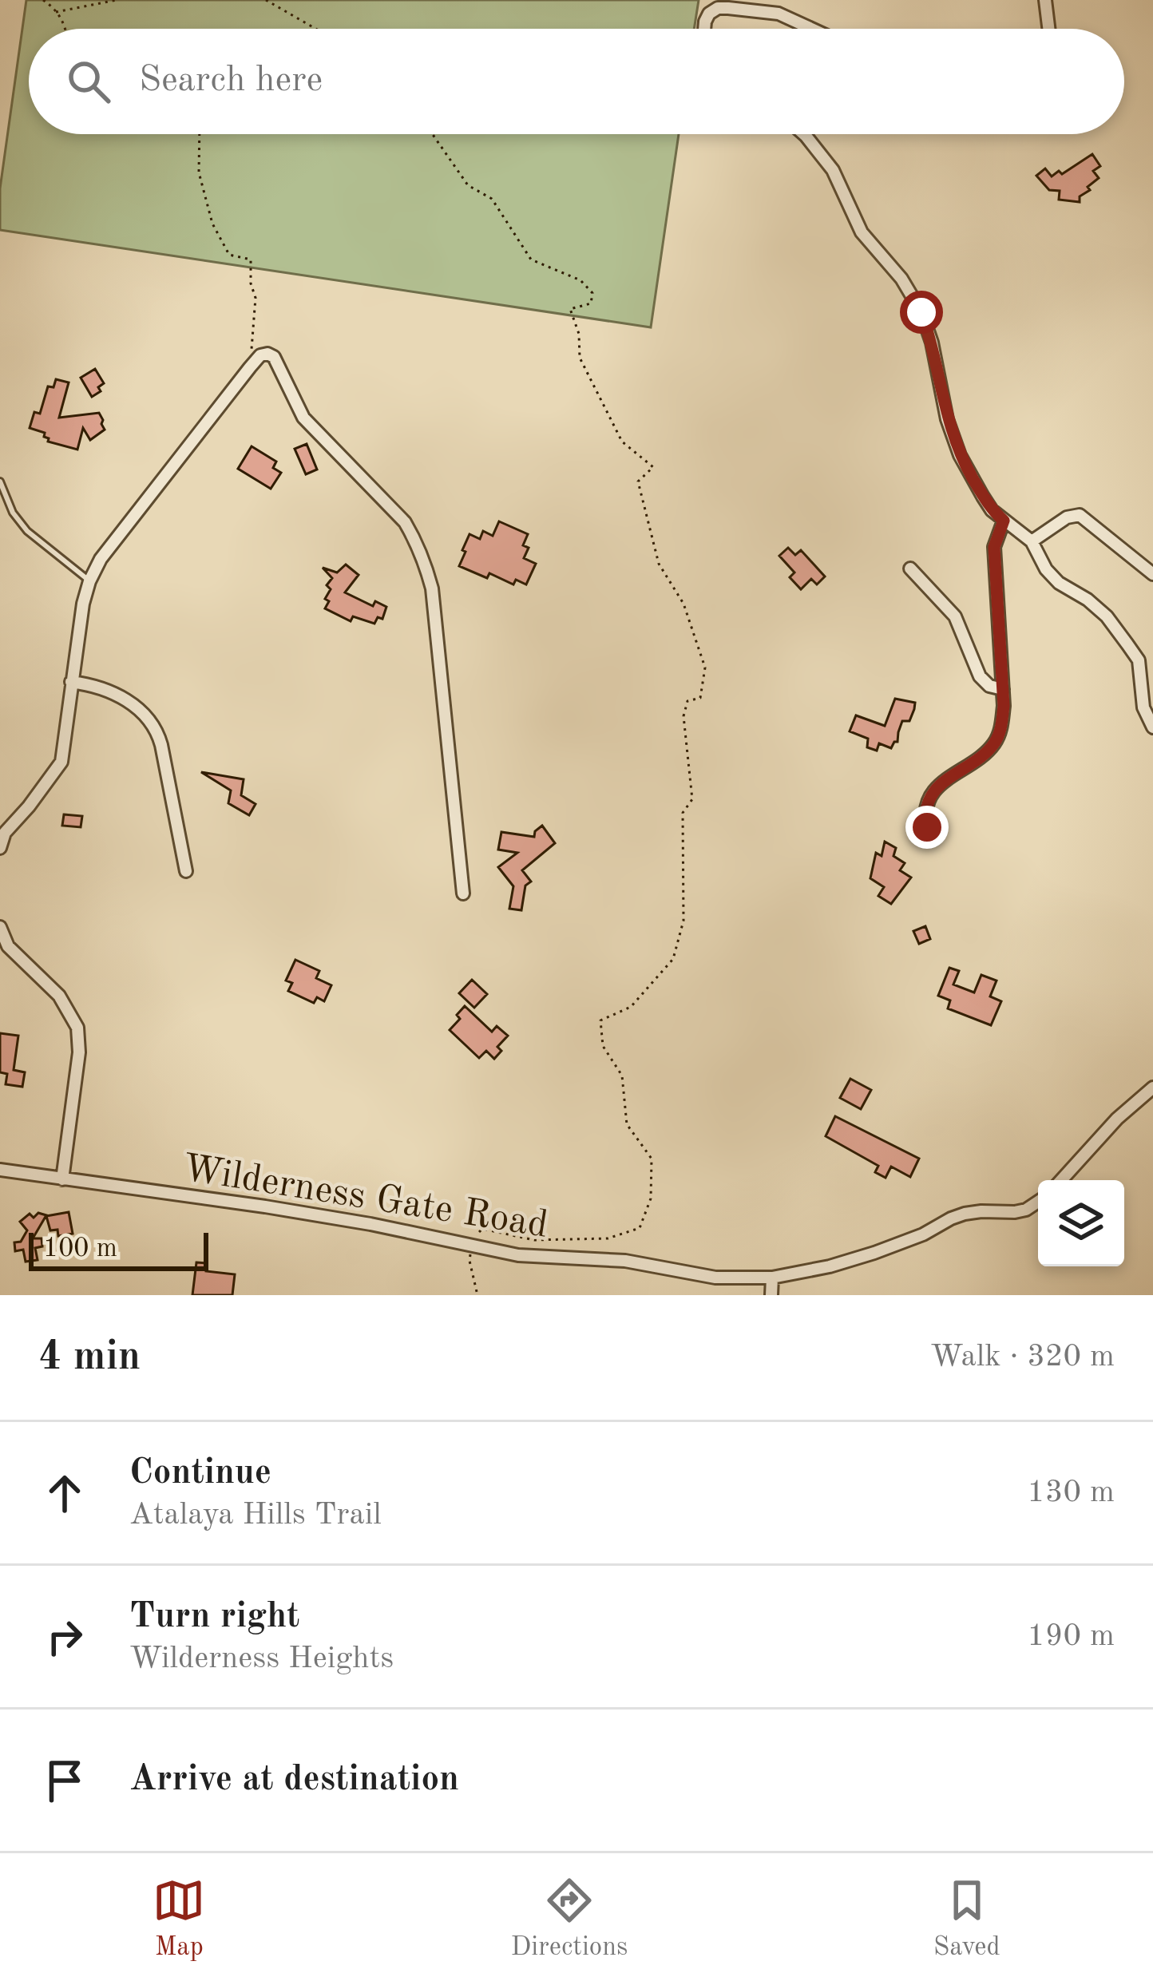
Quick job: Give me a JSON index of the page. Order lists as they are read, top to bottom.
{
  "streets": {
    "street": ["Wilderness Gate Road"]
  },
  "scale_bar": "100 m",
  "page": {
    "search": "Search here",
    "scale": "100 m",
    "heading": ["4 min", "Walk · 320 m"],
    "list": [
      ["Continue", "Atalaya Hills Trail", "130 m"],
      ["Turn right", "Wilderness Heights", "190 m"],
      "Arrive at destination"
    ],
    "nav": ["Map", "Directions", "Saved"]
  }
}
